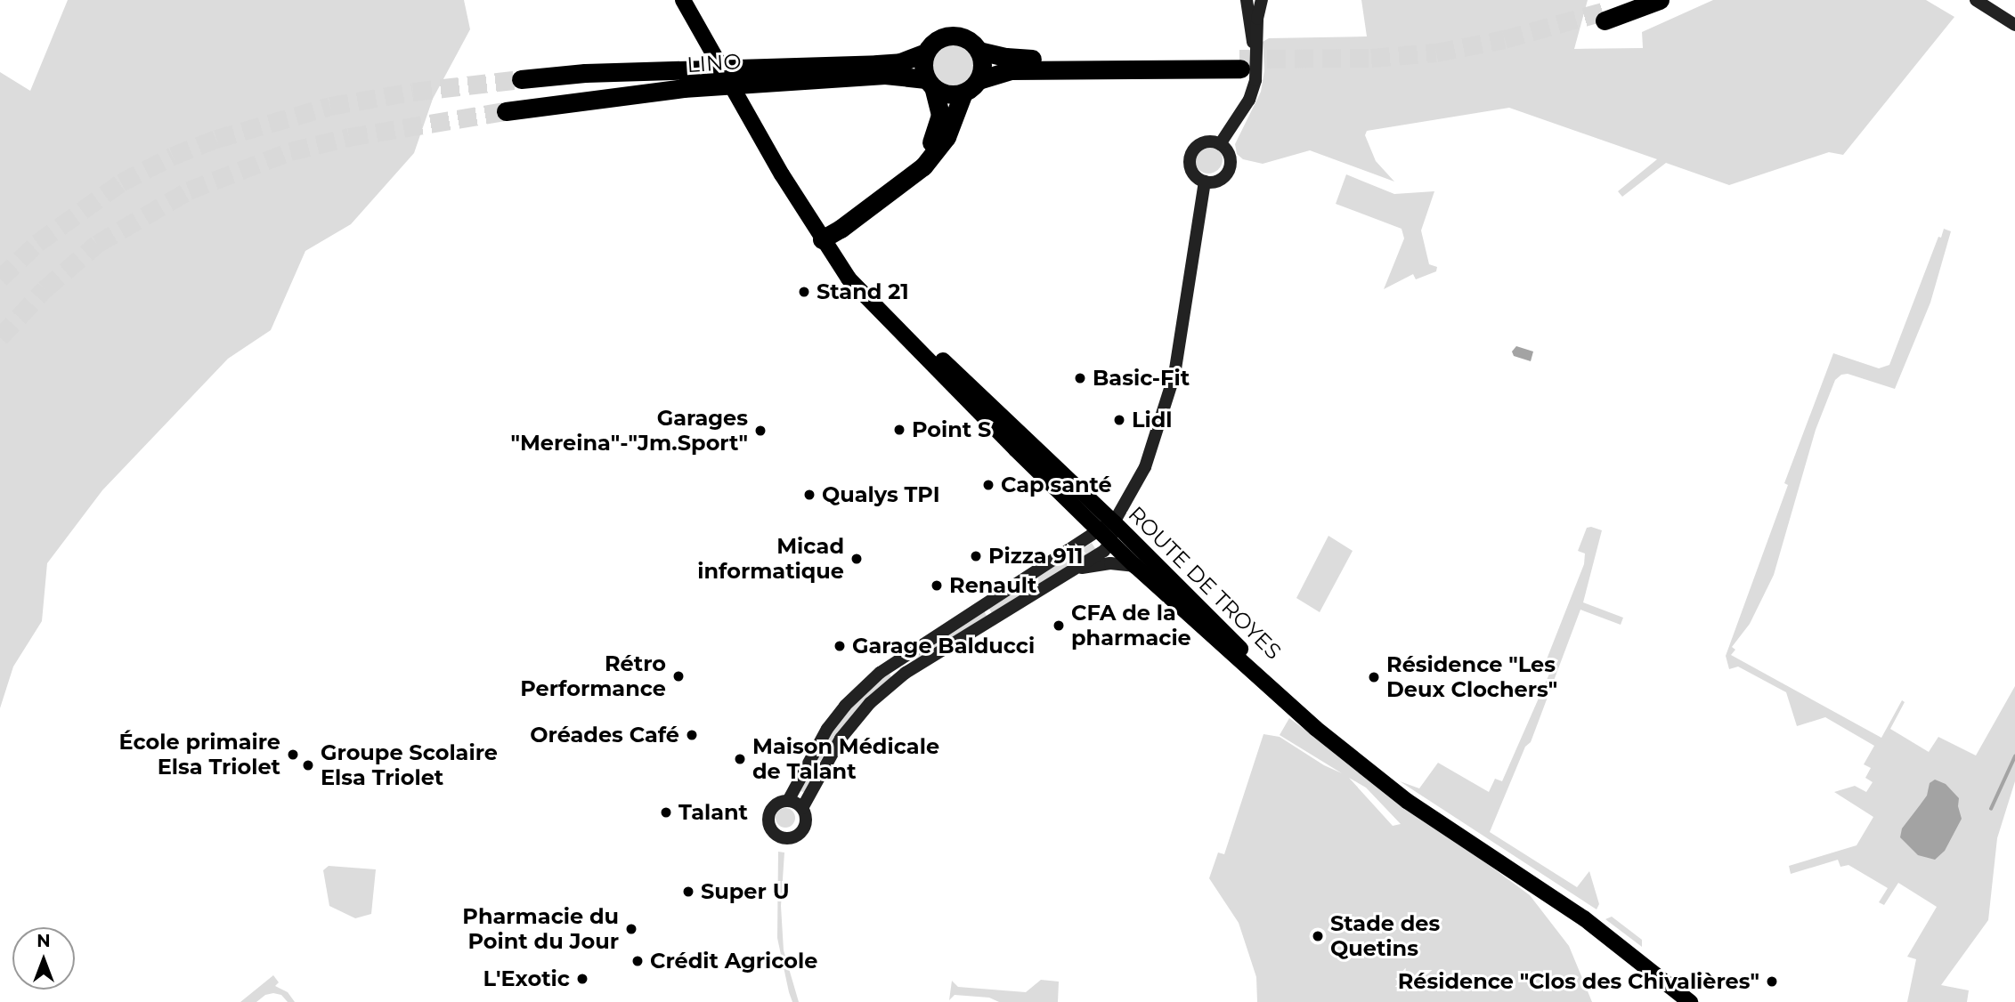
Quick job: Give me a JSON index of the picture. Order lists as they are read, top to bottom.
{
  "streets": {
    "highway": ["LINO"],
    "main road": ["ROUTE DE TROYES"]
  },
  "places": [
    "Stand 21",
    "Basic-Fit",
    "Lidl",
    "Point S",
    "Garages \"Mereina\"-\"Jm.Sport\"",
    "Cap santé",
    "Qualys TPI",
    "Pizza 911",
    "Micad informatique",
    "Renault",
    "CFA de la pharmacie",
    "Garage Balducci",
    "Rétro Performance",
    "Résidence \"Les Deux Clochers\"",
    "Oréades Café",
    "École primaire Elsa Triolet",
    "Maison Médicale de Talant",
    "Groupe Scolaire Elsa Triolet",
    "Talant",
    "Super U",
    "Pharmacie du Point du Jour",
    "Stade des Quetins",
    "Crédit Agricole",
    "L'Exotic",
    "Résidence \"Clos des Chivalières\""
  ],
  "north": "top"
}
